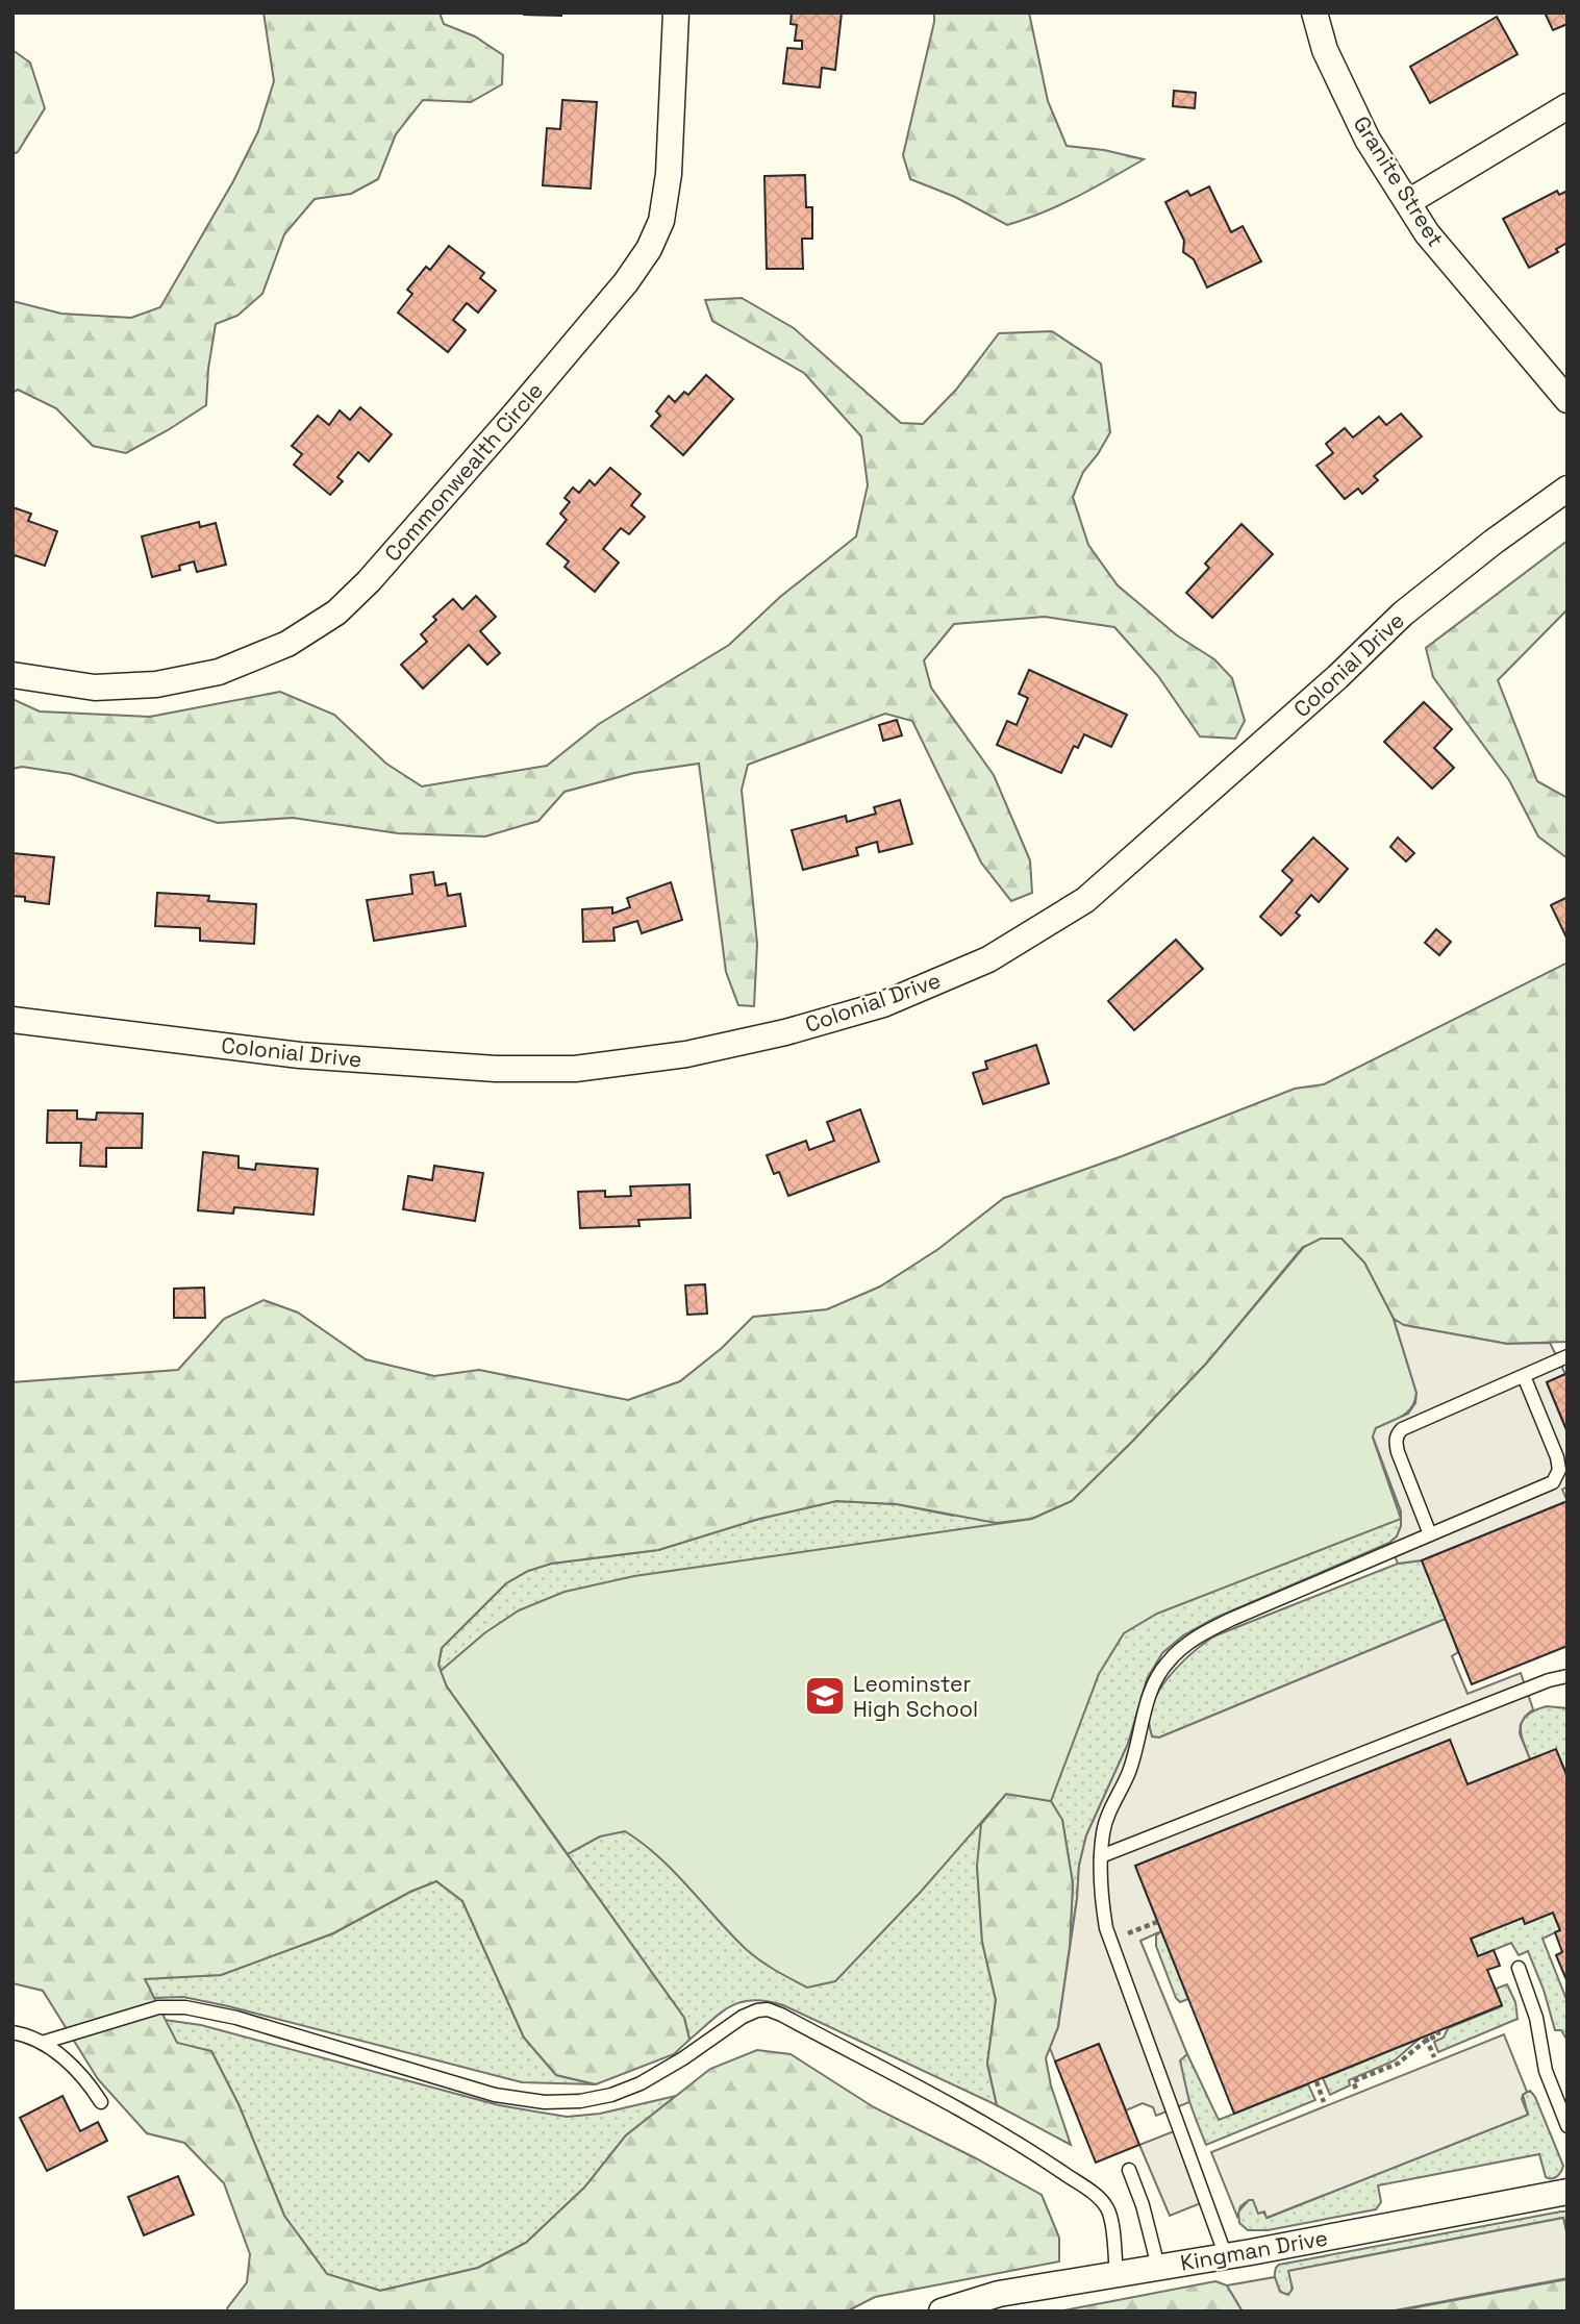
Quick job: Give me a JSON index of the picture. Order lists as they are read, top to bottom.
{
  "streets": {
    "street": [
      "Granite Street",
      "Commonwealth Circle",
      "Colonial Drive",
      "Kingman Drive"
    ]
  },
  "places": {
    "school or university": ["Leominster High School"]
  }
}
